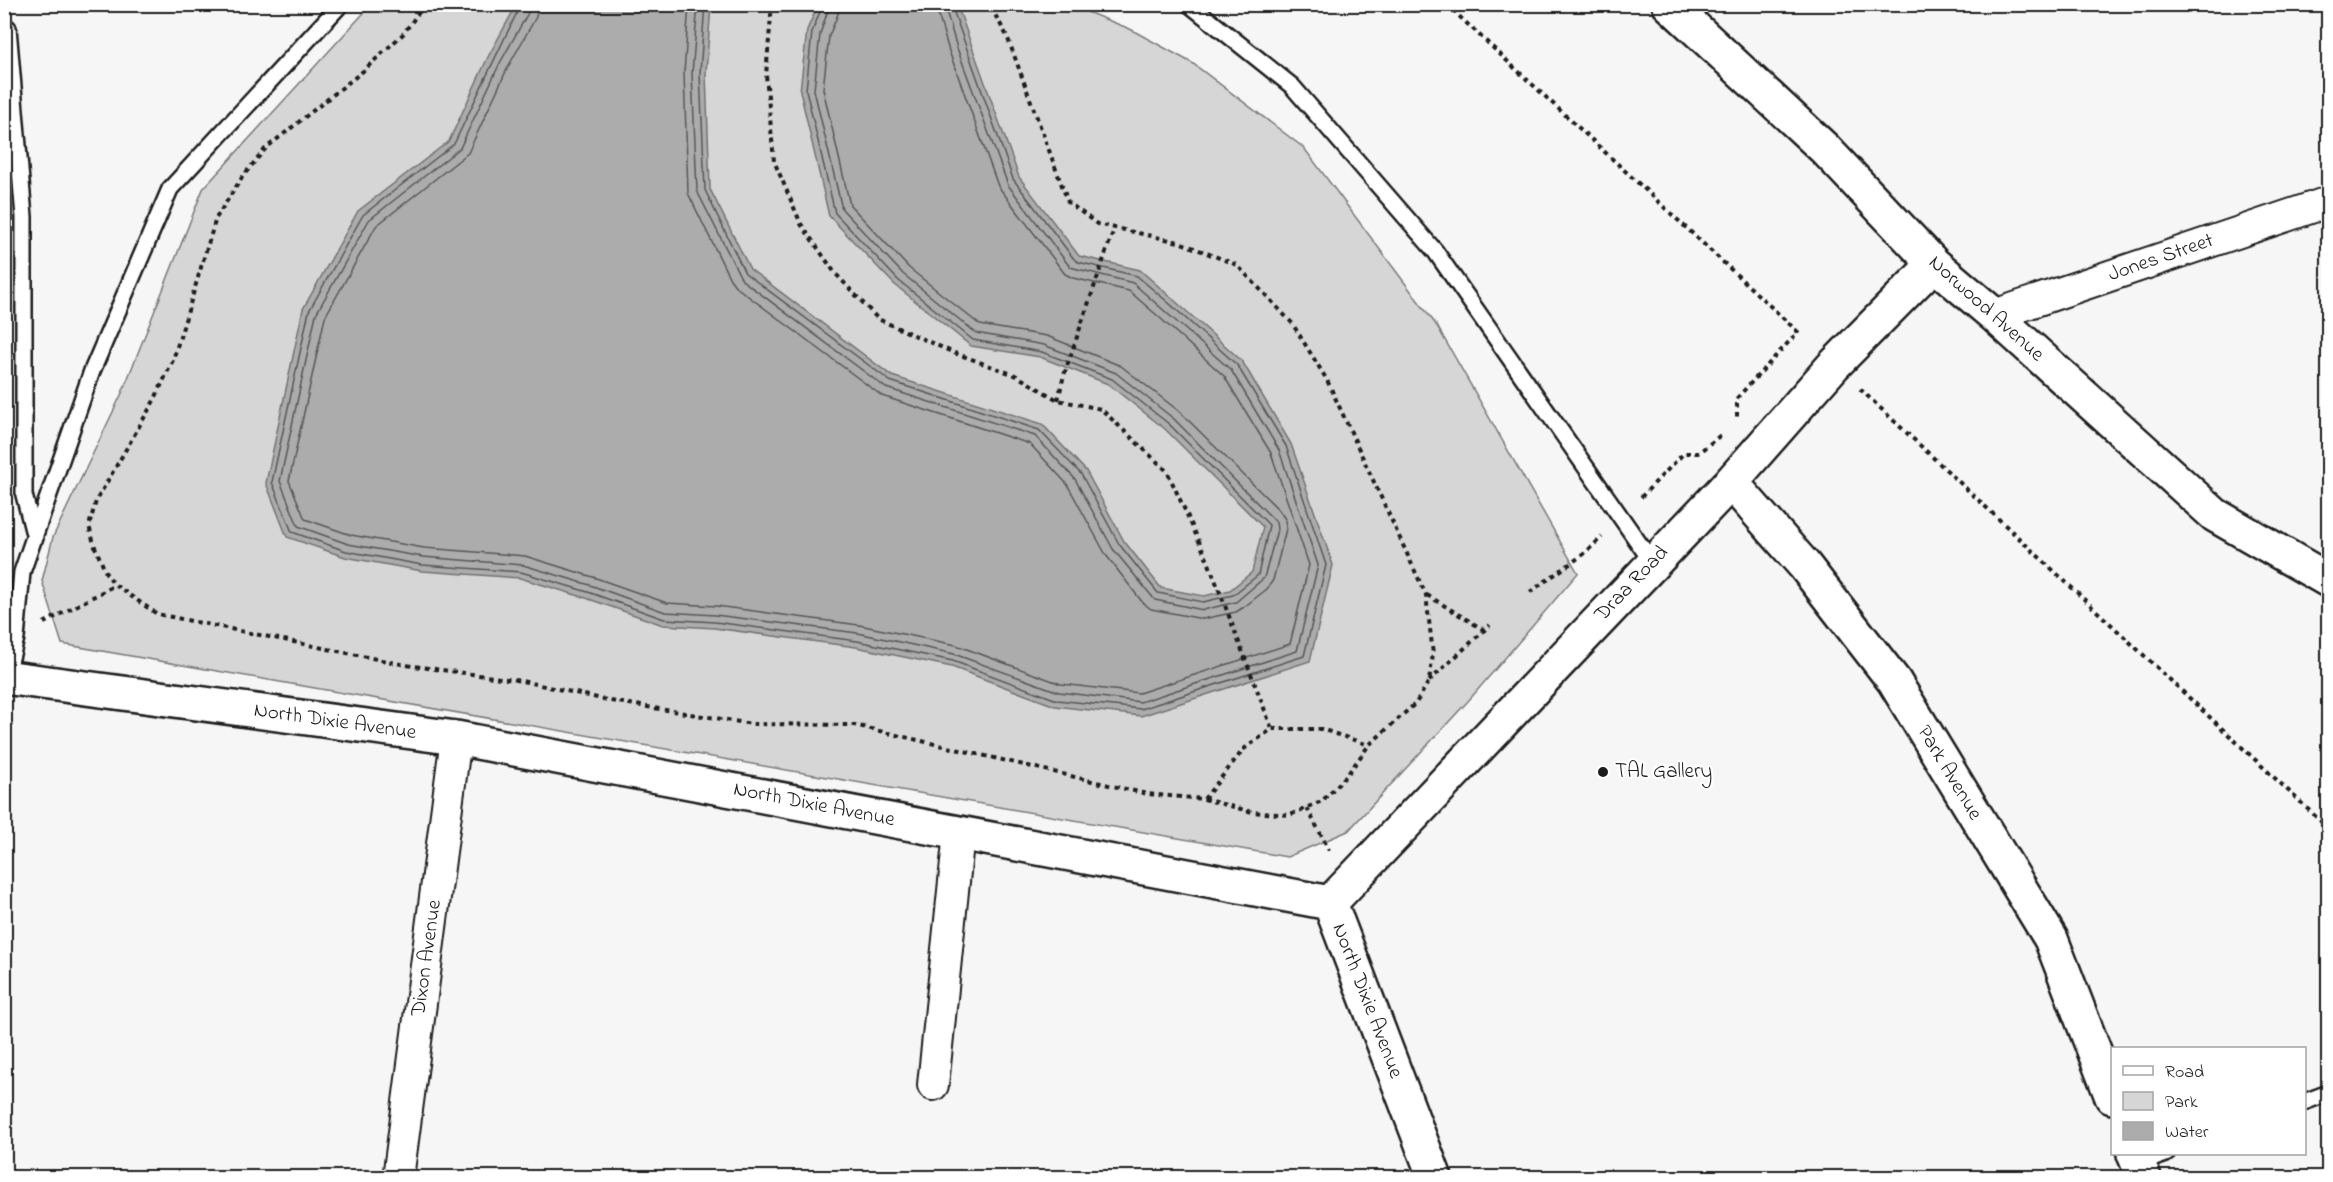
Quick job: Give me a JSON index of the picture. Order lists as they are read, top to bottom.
{
  "streets": {
    "street": [
      "Jones Street",
      "Norwood Avenue",
      "Draa Road",
      "North Dixie Avenue",
      "Park Avenue",
      "Dixon Avenue"
    ]
  },
  "crossings": [
    ["Jones Street", "Norwood Avenue"],
    ["Norwood Avenue", "Draa Road"],
    ["Draa Road", "North Dixie Avenue"],
    ["Draa Road", "Park Avenue"],
    ["North Dixie Avenue", "Dixon Avenue"]
  ],
  "places": ["TAL Gallery"],
  "legend": ["Road", "Park", "Water"]
}
